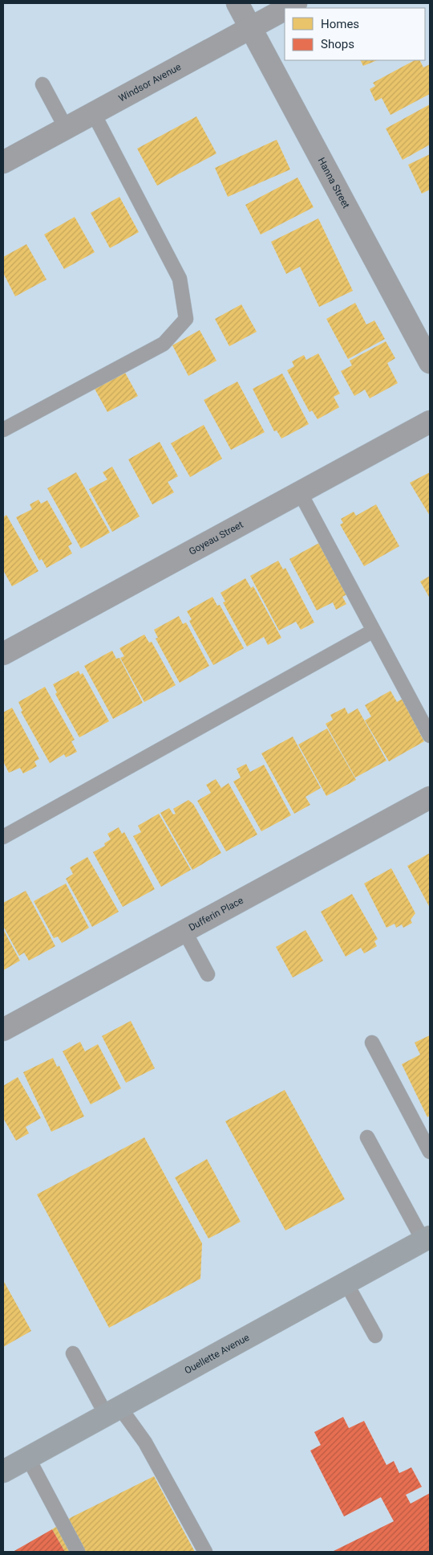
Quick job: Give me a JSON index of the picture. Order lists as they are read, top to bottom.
{
  "streets": {
    "main road": ["Ouellette Avenue"],
    "street": [
      "Windsor Avenue",
      "Hanna Street",
      "Goyeau Street",
      "Dufferin Place"
    ]
  },
  "crossings": [
    ["Windsor Avenue", "Hanna Street"]
  ],
  "legend": ["Homes", "Shops"]
}
